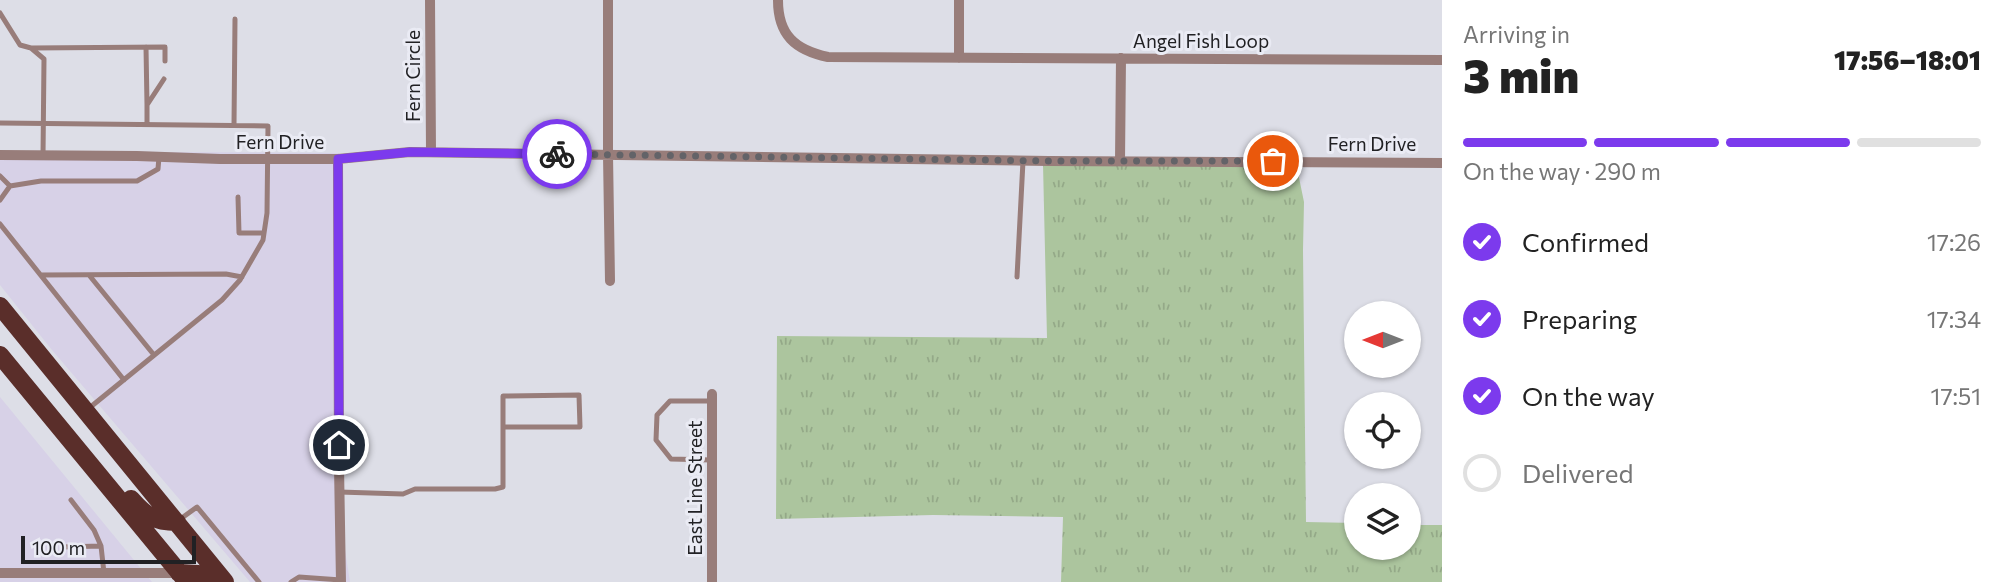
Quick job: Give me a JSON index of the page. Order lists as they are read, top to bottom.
{
  "streets": {
    "street": [
      "Angel Fish Loop",
      "Fern Circle",
      "Fern Drive",
      "East Line Street"
    ]
  },
  "crossings": [
    ["Fern Circle", "Fern Drive"]
  ],
  "scale_bar": "100 m",
  "north": "left",
  "page": {
    "heading": ["3 min", "Arriving in", "17:56–18:01"],
    "bar": "On the way · 290 m",
    "list": [
      ["Confirmed", "17:26"],
      ["Preparing", "17:34"],
      ["On the way", "17:51"],
      "Delivered"
    ],
    "scale": "100 m"
  }
}
